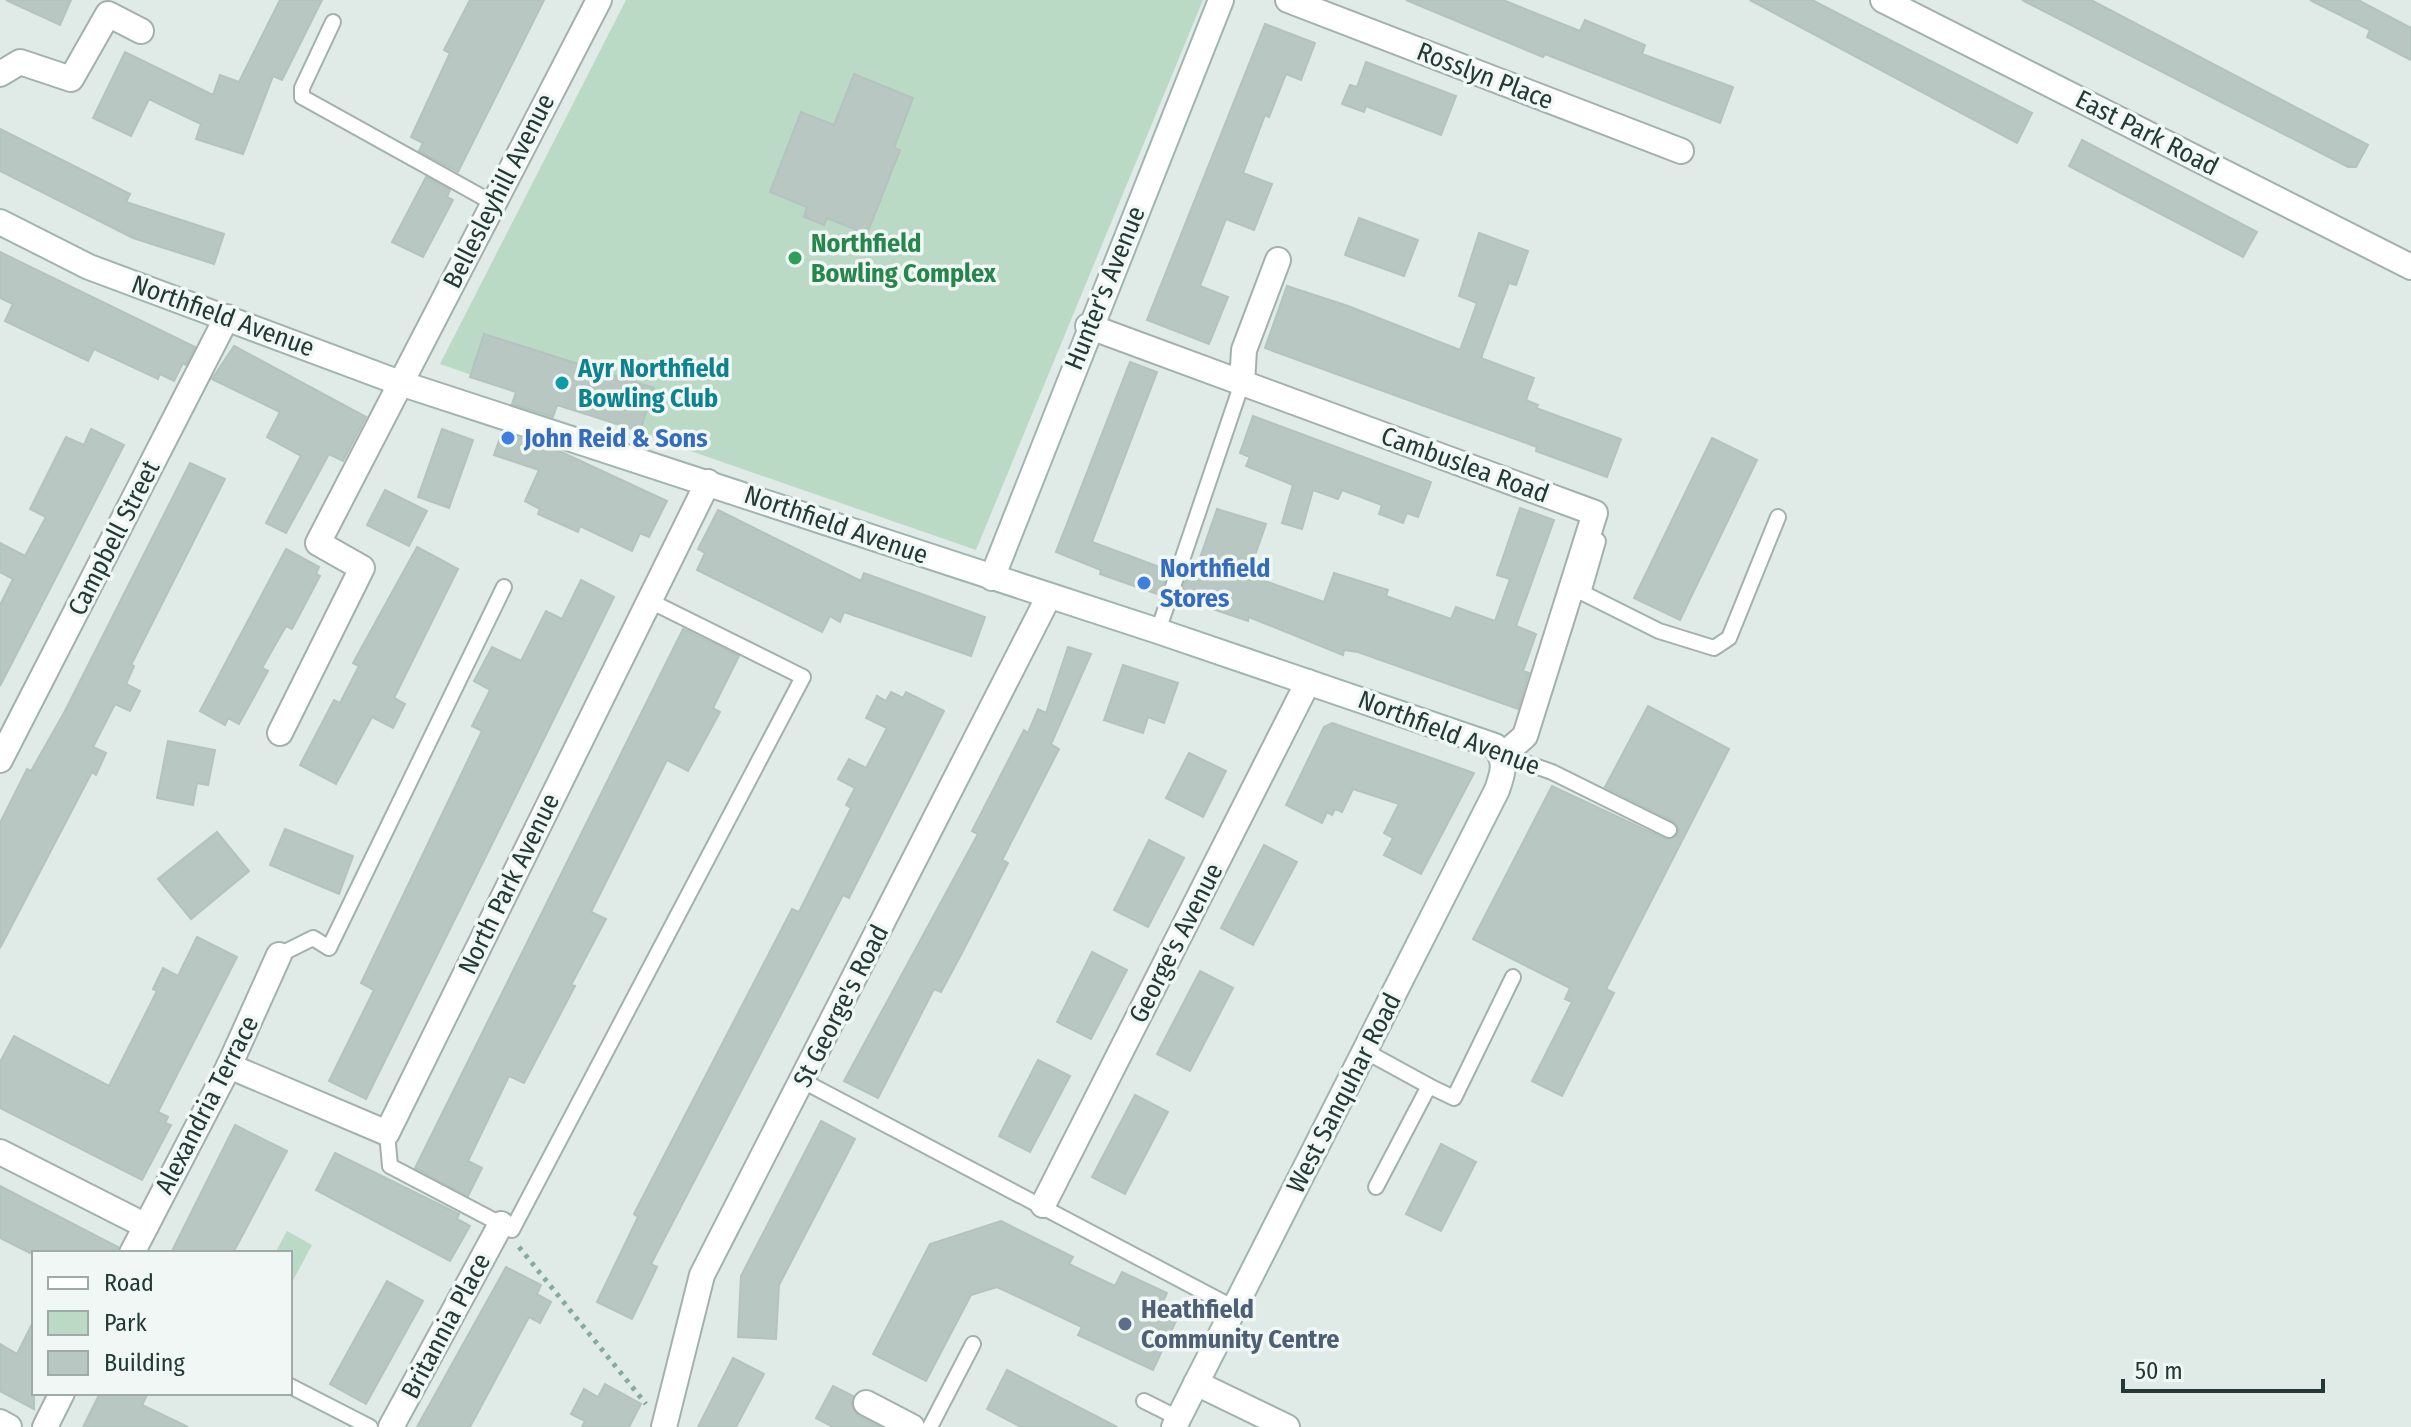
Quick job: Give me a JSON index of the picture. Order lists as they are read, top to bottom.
{
  "streets": {
    "street": [
      "Rosslyn Place",
      "East Park Road",
      "Bellesleyhill Avenue",
      "Hunter's Avenue",
      "Northfield Avenue",
      "Cambuslea Road",
      "Campbell Street",
      "North Park Avenue",
      "George's Avenue",
      "St George's Road",
      "West Sanquhar Road",
      "Alexandria Terrace",
      "Britannia Place"
    ]
  },
  "crossings": [
    ["Bellesleyhill Avenue", "Northfield Avenue"],
    ["Hunter's Avenue", "Northfield Avenue"],
    ["Hunter's Avenue", "Cambuslea Road"],
    ["Northfield Avenue", "Cambuslea Road"],
    ["Northfield Avenue", "Campbell Street"],
    ["Northfield Avenue", "North Park Avenue"],
    ["Northfield Avenue", "George's Avenue"],
    ["Northfield Avenue", "St George's Road"],
    ["Northfield Avenue", "West Sanquhar Road"],
    ["Cambuslea Road", "West Sanquhar Road"]
  ],
  "places": [
    "Northfield Bowling Complex",
    "Ayr Northfield Bowling Club",
    "John Reid & Sons",
    "Northfield Stores",
    "Heathfield Community Centre"
  ],
  "legend": ["Road", "Park", "Building"],
  "scale_bar": "50 m"
}
